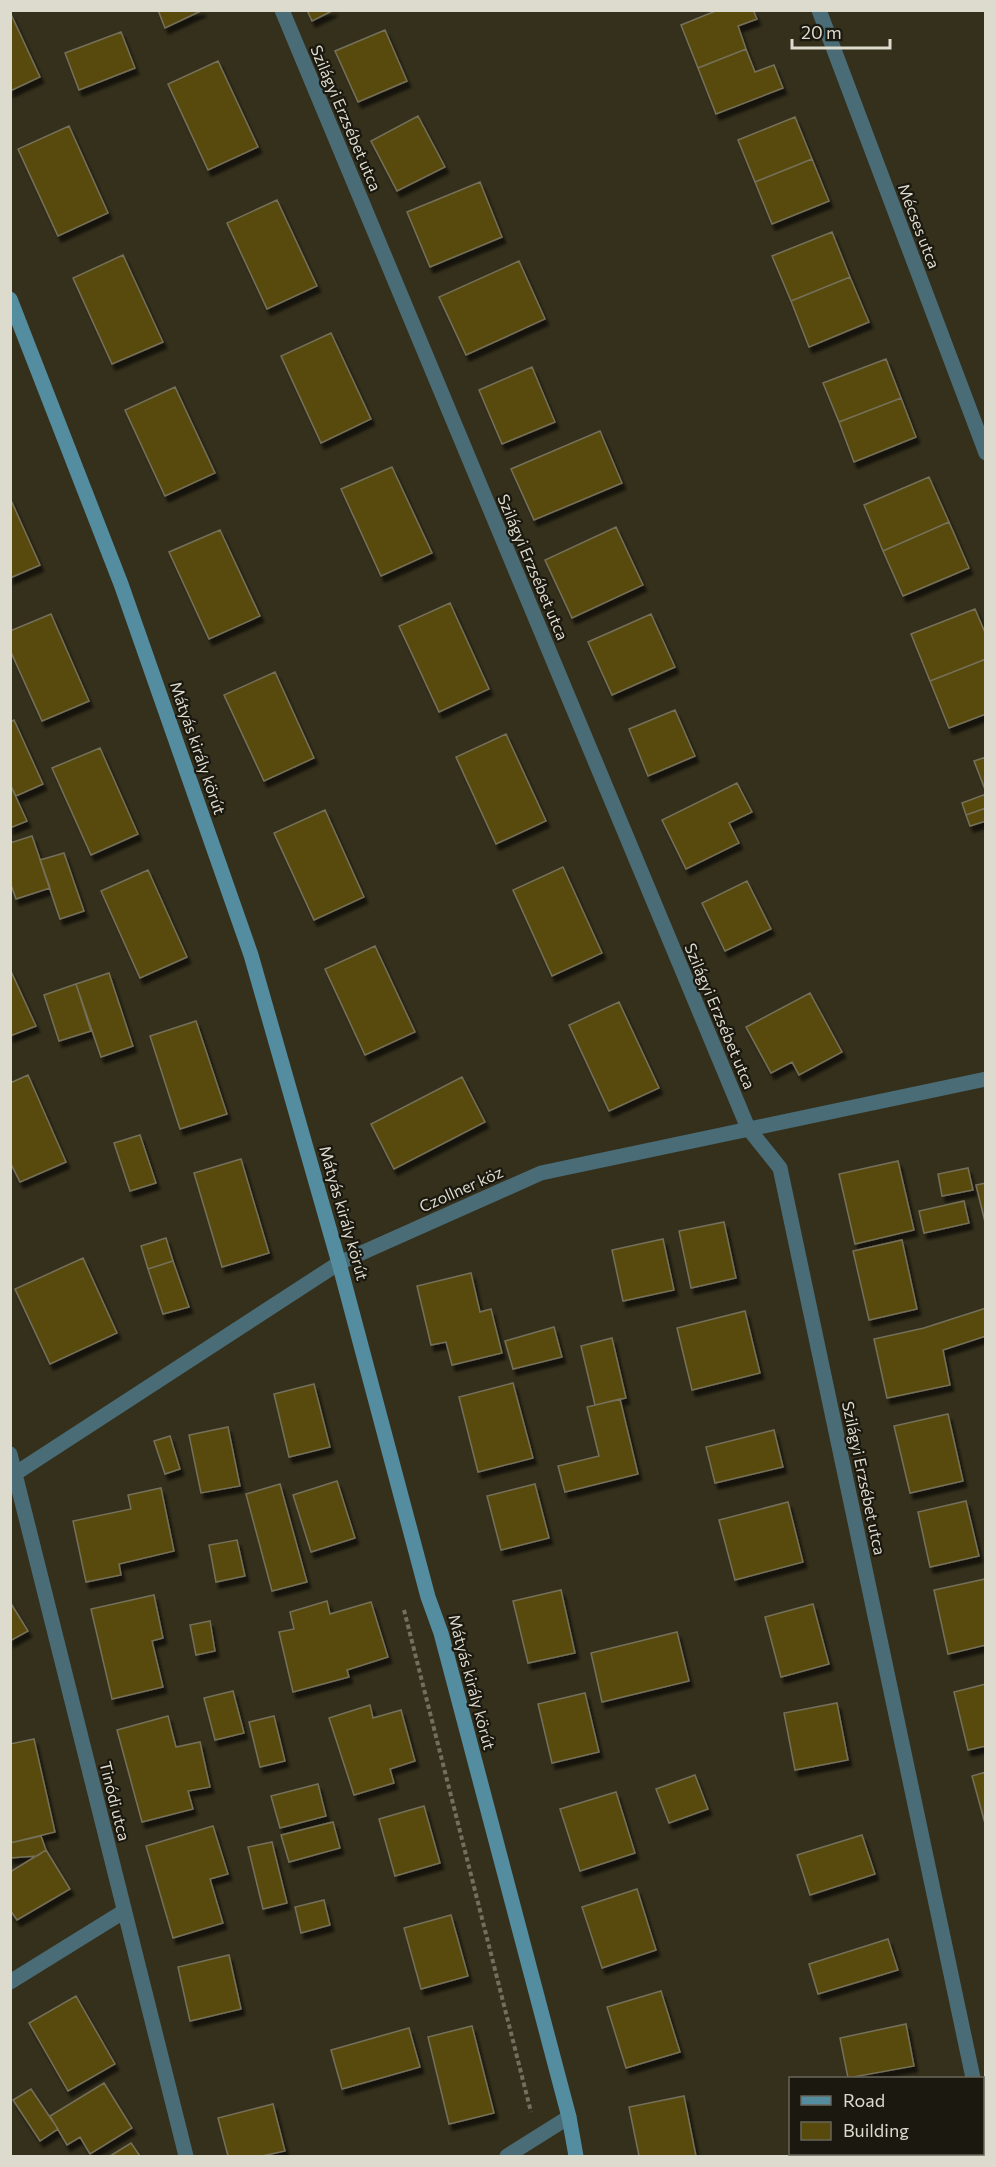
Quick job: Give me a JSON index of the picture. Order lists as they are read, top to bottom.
{
  "streets": {
    "street": [
      "Szilágyi Erzsébet utca",
      "Mécses utca",
      "Mátyás király körút",
      "Czollner köz",
      "Tinódi utca"
    ]
  },
  "crossings": [
    ["Szilágyi Erzsébet utca", "Czollner köz"],
    ["Mátyás király körút", "Czollner köz"],
    ["Czollner köz", "Tinódi utca"]
  ],
  "legend": ["Road", "Building"],
  "scale_bar": "20 m"
}
